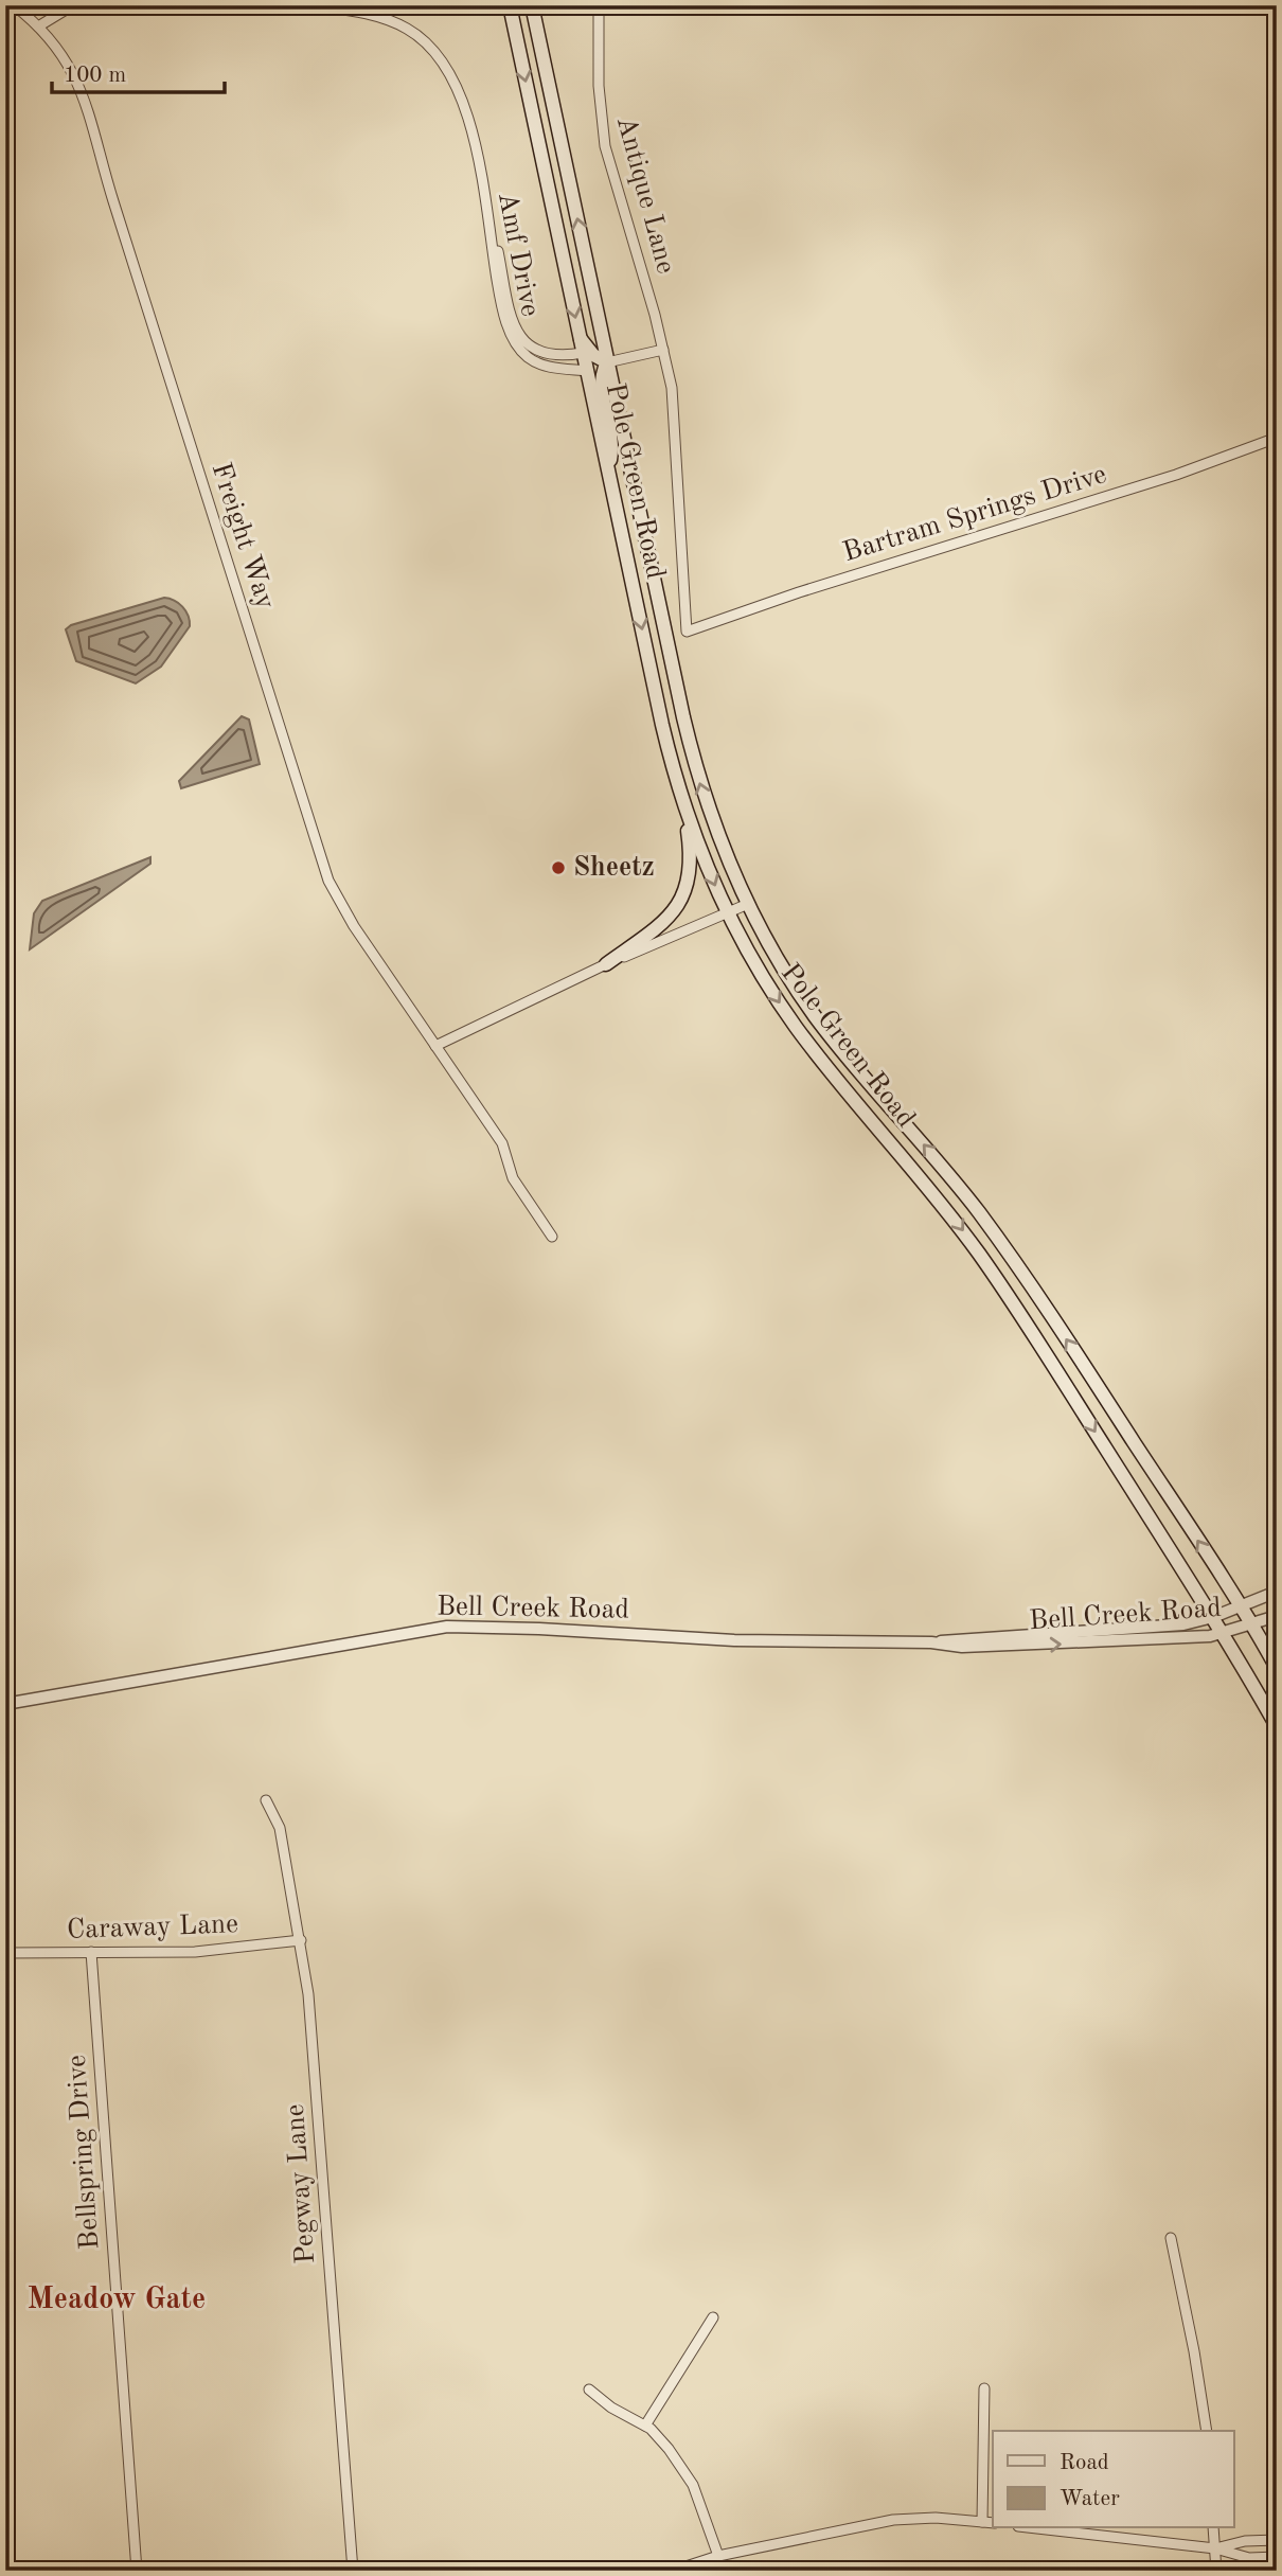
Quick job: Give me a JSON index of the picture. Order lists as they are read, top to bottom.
{
  "streets": {
    "main road": ["Pole Green Road"],
    "street": [
      "Antique Lane",
      "Amf Drive",
      "Bartram Springs Drive",
      "Freight Way",
      "Bell Creek Road",
      "Caraway Lane",
      "Bellspring Drive",
      "Pegway Lane"
    ]
  },
  "crossings": [
    ["Antique Lane", "Bartram Springs Drive"],
    ["Amf Drive", "Pole Green Road"],
    ["Pole Green Road", "Bell Creek Road"],
    ["Caraway Lane", "Bellspring Drive"],
    ["Caraway Lane", "Pegway Lane"]
  ],
  "districts": ["Meadow Gate"],
  "places": ["Sheetz"],
  "legend": ["Road", "Water"],
  "scale_bar": "100 m"
}
